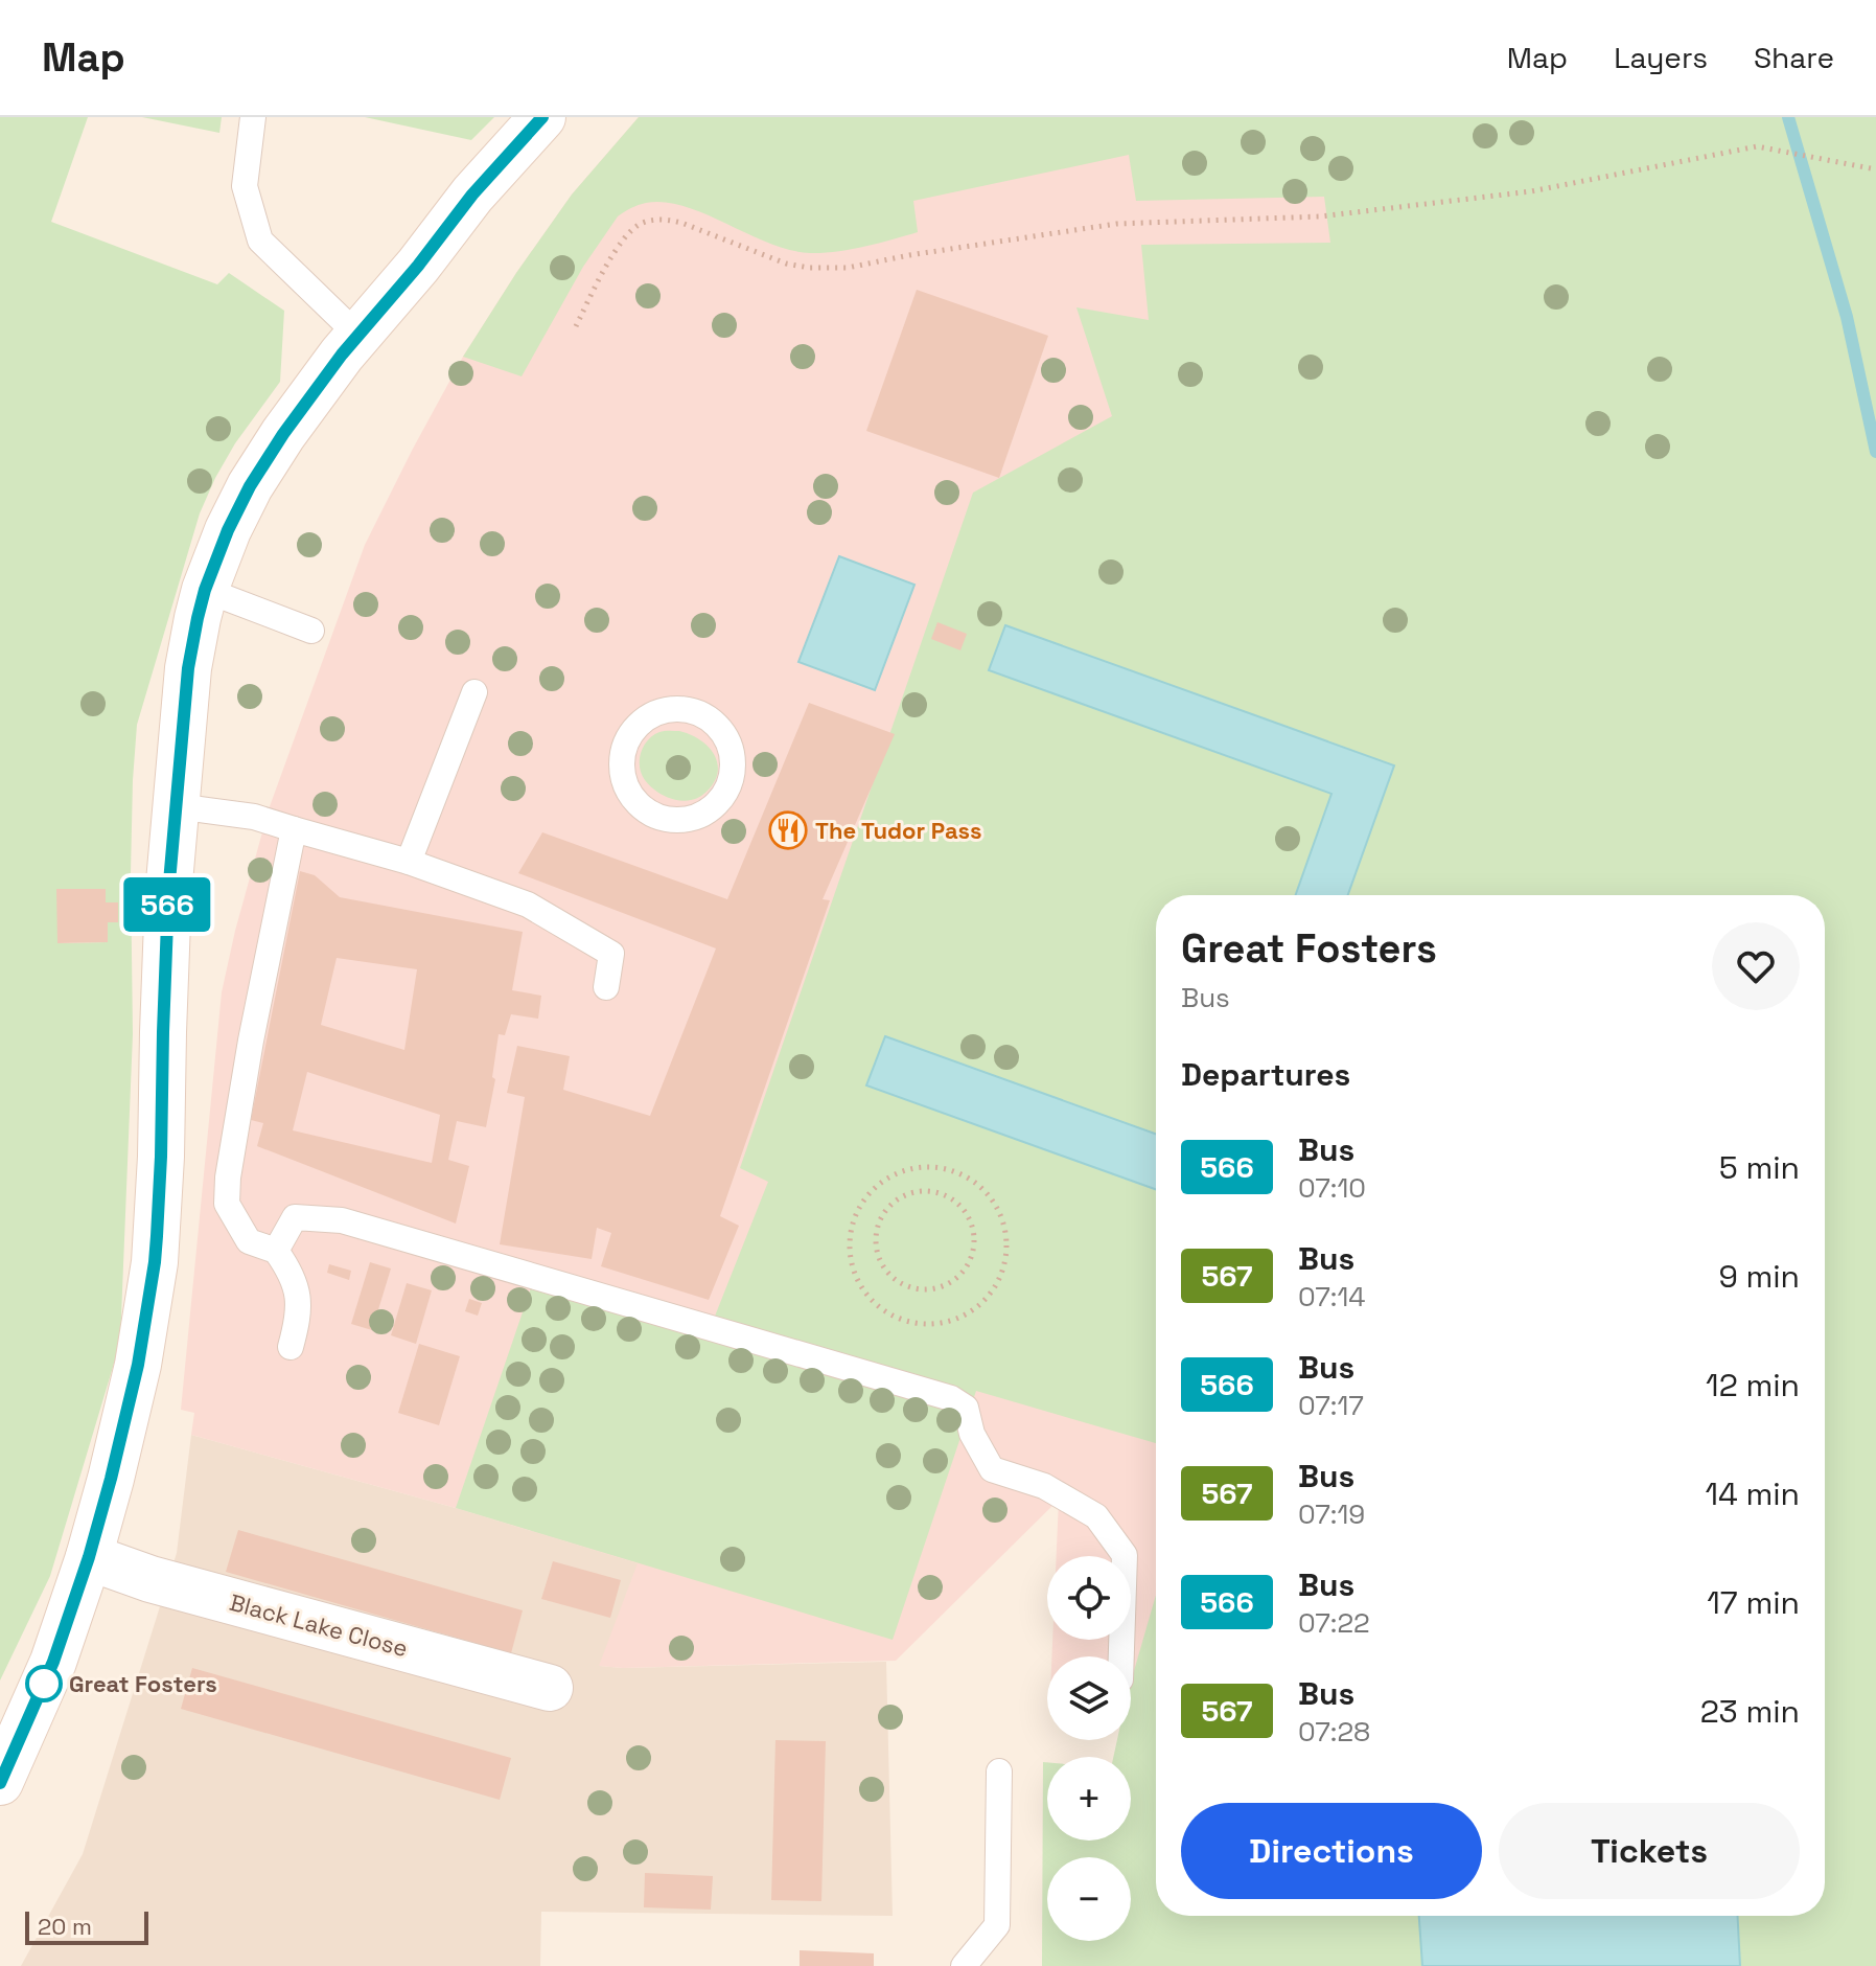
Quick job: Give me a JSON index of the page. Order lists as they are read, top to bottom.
{
  "streets": {
    "street": ["Black Lake Close"]
  },
  "places": {
    "restaurant": ["The Tudor Pass"],
    "other": ["Great Fosters"]
  },
  "lines": ["bus line 566"],
  "scale_bar": "20 m",
  "page": {
    "header": "Map",
    "nav": ["Map", "Layers", "Share"],
    "on_map": "566",
    "heading": [
      ["Great Fosters", "Bus"],
      "Departures"
    ],
    "list": [
      {
        "mark": "566",
        "name": "Bus",
        "note": "07:10",
        "value": "5 min"
      },
      {
        "mark": "567",
        "name": "Bus",
        "note": "07:14",
        "value": "9 min"
      },
      {
        "mark": "566",
        "name": "Bus",
        "note": "07:17",
        "value": "12 min"
      },
      {
        "mark": "567",
        "name": "Bus",
        "note": "07:19",
        "value": "14 min"
      },
      {
        "mark": "566",
        "name": "Bus",
        "note": "07:22",
        "value": "17 min"
      },
      {
        "mark": "567",
        "name": "Bus",
        "note": "07:28",
        "value": "23 min"
      }
    ],
    "map_buttons": ["+", "−"],
    "buttons": ["Directions", "Tickets"],
    "scale": "20 m"
  }
}
